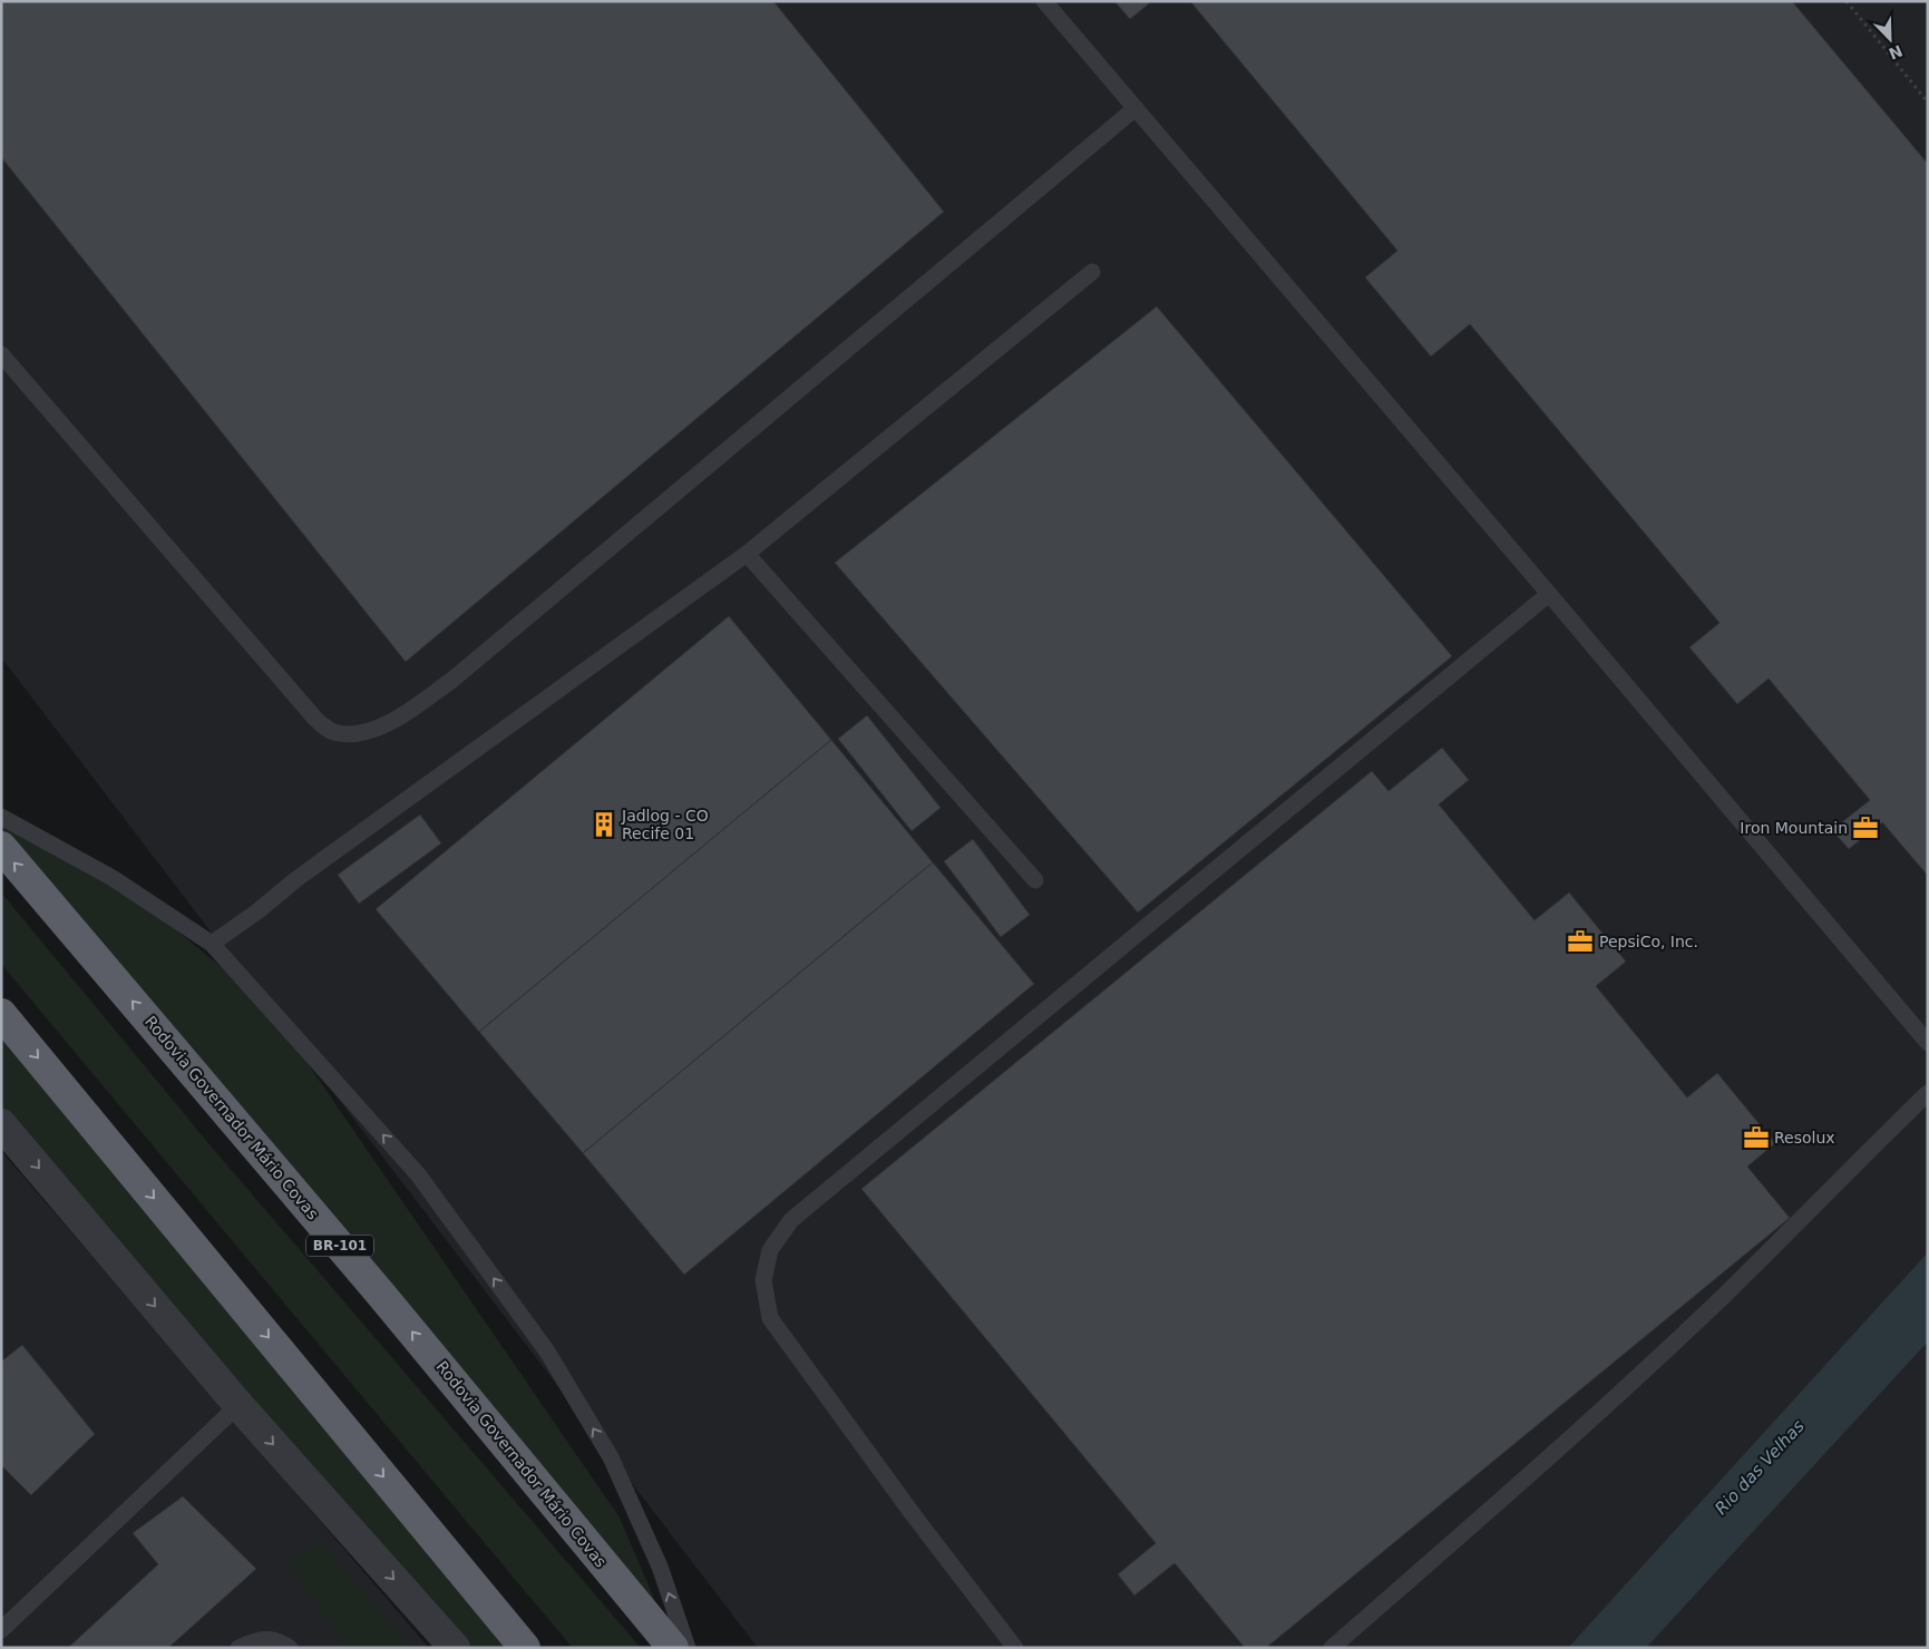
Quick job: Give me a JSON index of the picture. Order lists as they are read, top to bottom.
{
  "streets": {
    "highway": ["Rodovia Governador Mário Covas", "BR-101"]
  },
  "water": ["Rio das Velhas"],
  "places": {
    "building": ["Jadlog - CO Recife 01"],
    "office": ["Iron Mountain", "PepsiCo, Inc.", "Resolux"]
  },
  "north": "bottom right"
}
